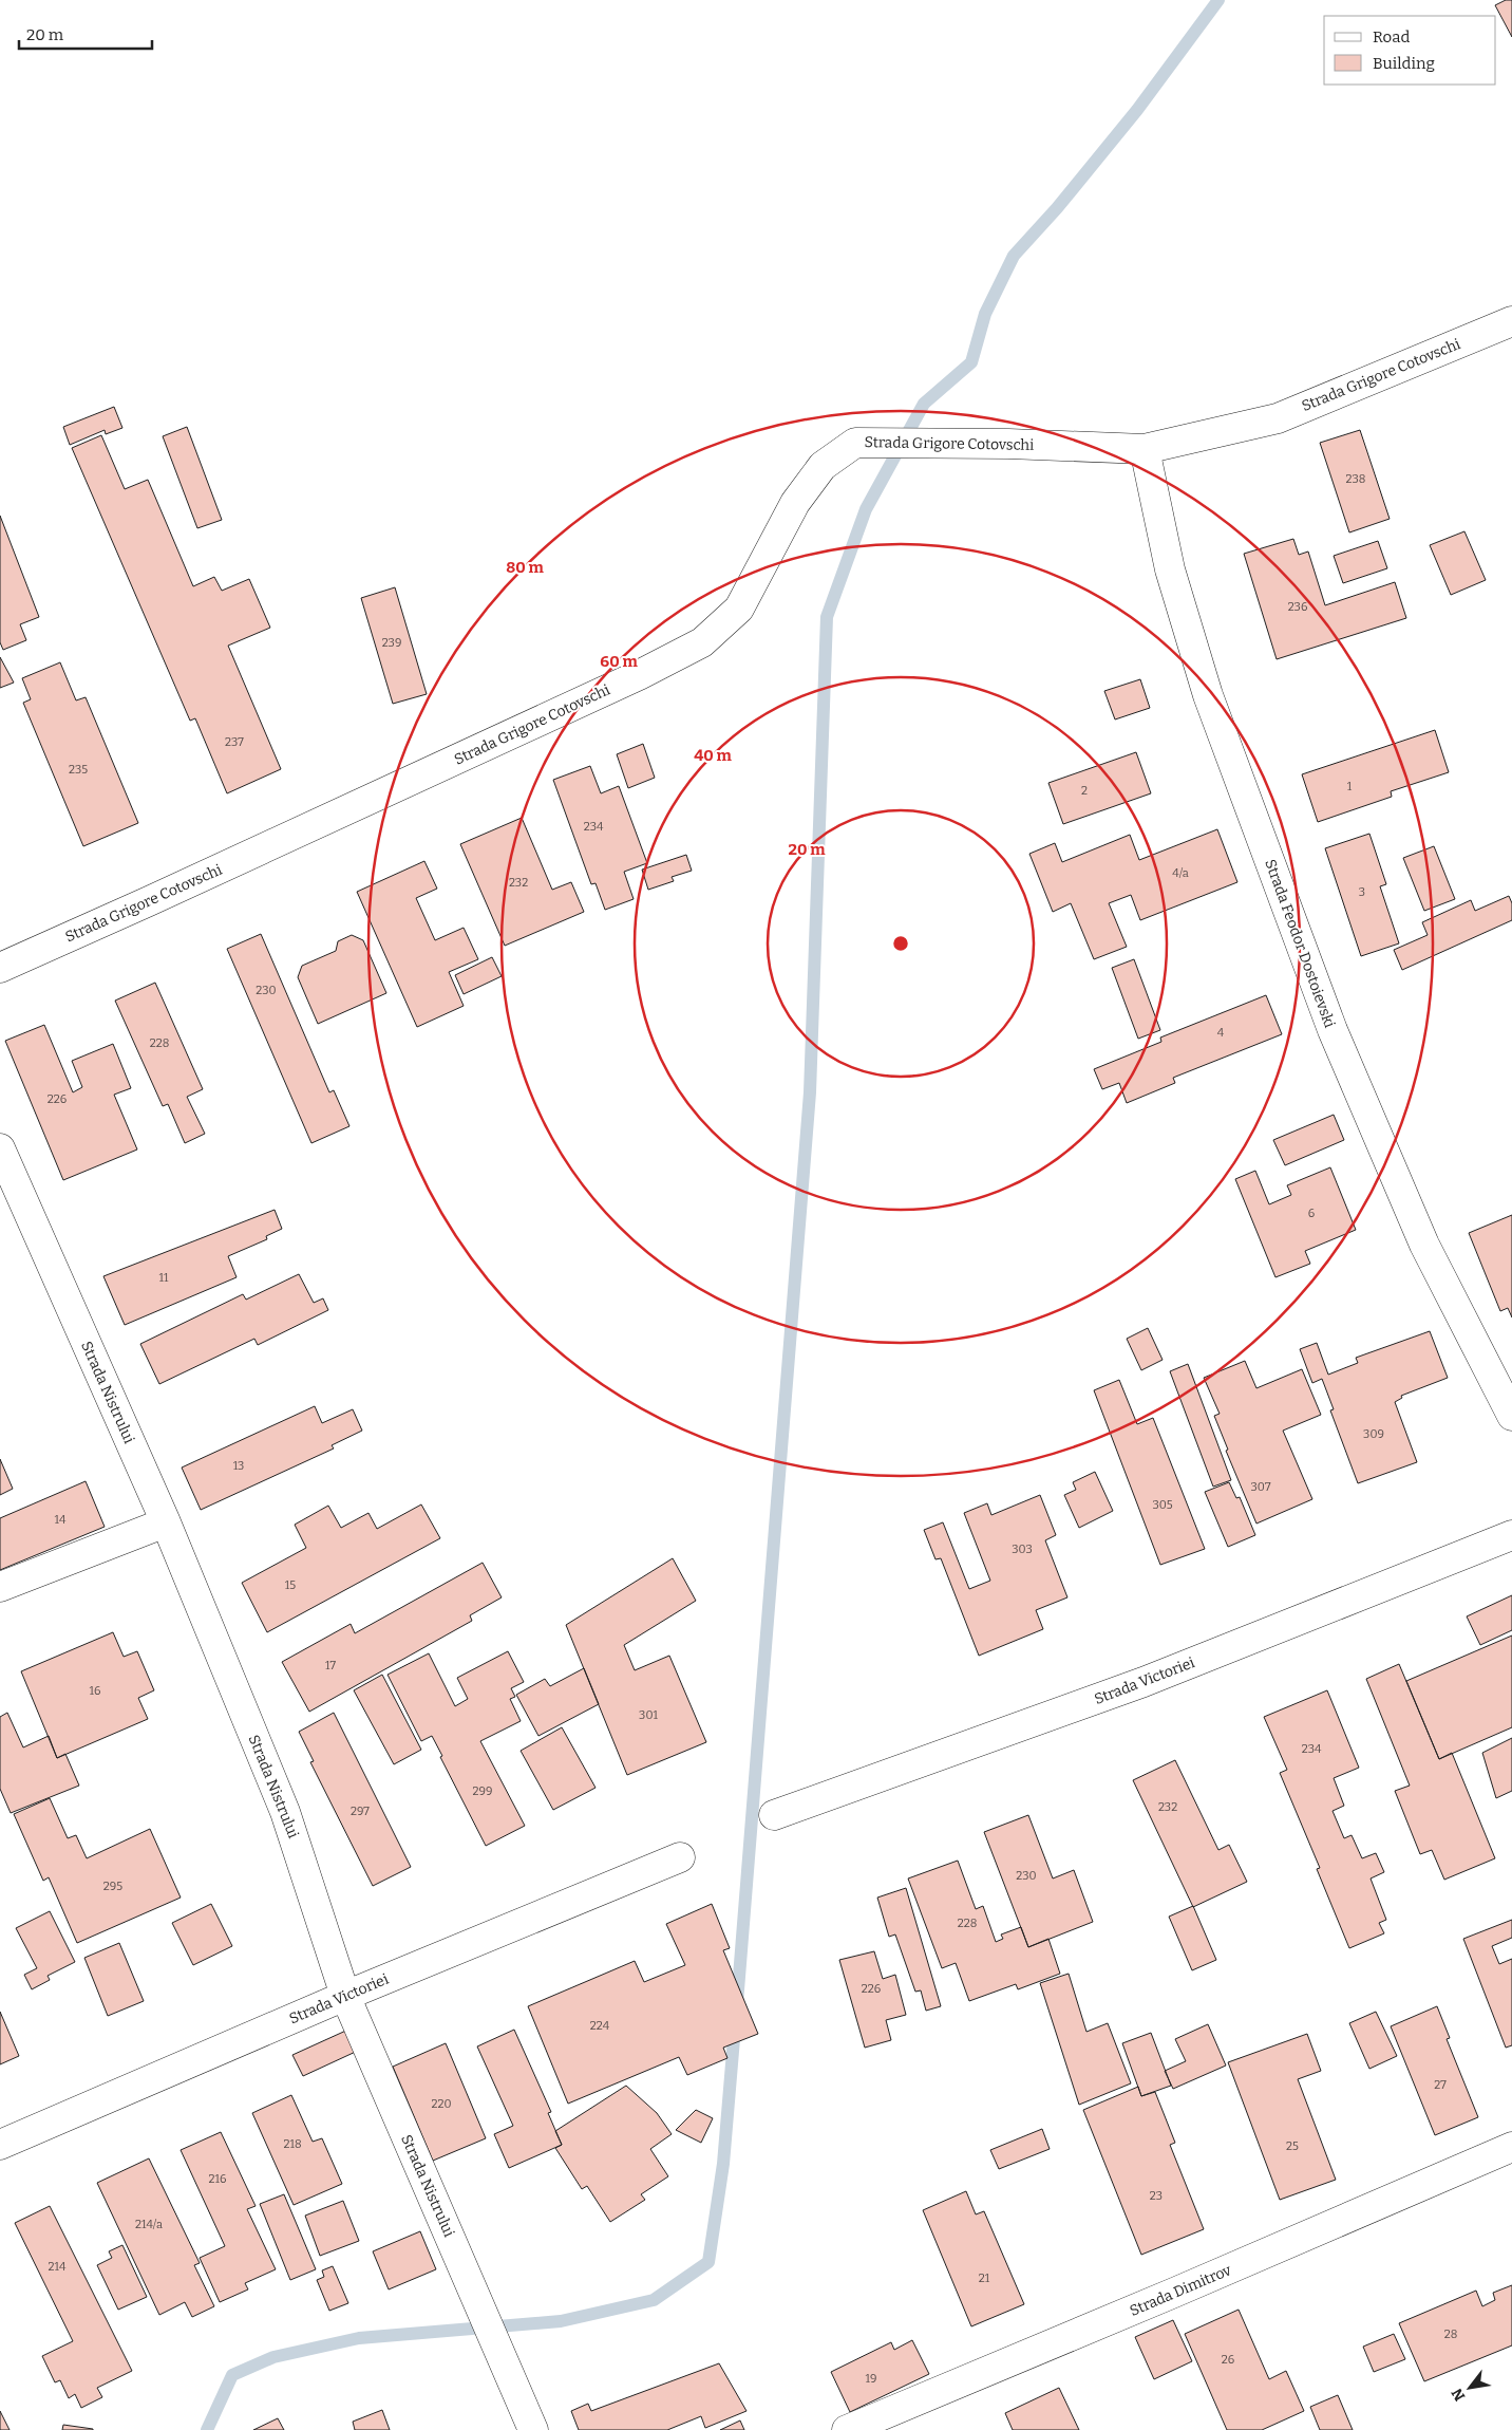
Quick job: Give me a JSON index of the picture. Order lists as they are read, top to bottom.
{
  "streets": {
    "street": [
      "Strada Grigore Cotovschi",
      "Strada Feodor Dostoievski",
      "Strada Nistrului",
      "Strada Victoriei",
      "Strada Dimitrov"
    ]
  },
  "crossings": [
    ["Strada Grigore Cotovschi", "Strada Feodor Dostoievski"],
    ["Strada Nistrului", "Strada Victoriei"]
  ],
  "house_numbers": [
    "238",
    "236",
    "239",
    "237",
    "235",
    "1",
    "2",
    "234",
    "4/a",
    "232",
    "3",
    "230",
    "4",
    "228",
    "226",
    "6",
    "11",
    "309",
    "13",
    "307",
    "305",
    "14",
    "303",
    "15",
    "17",
    "16",
    "301",
    "234",
    "299",
    "232",
    "297",
    "230",
    "295",
    "228",
    "226",
    "224",
    "27",
    "220",
    "218",
    "25",
    "216",
    "23",
    "214/a",
    "214",
    "21",
    "28",
    "26",
    "19"
  ],
  "legend": ["Road", "Building"],
  "scale_bar": "20 m",
  "north": "bottom left",
  "rings": [
    "80 m",
    "60 m",
    "40 m",
    "20 m"
  ]
}
